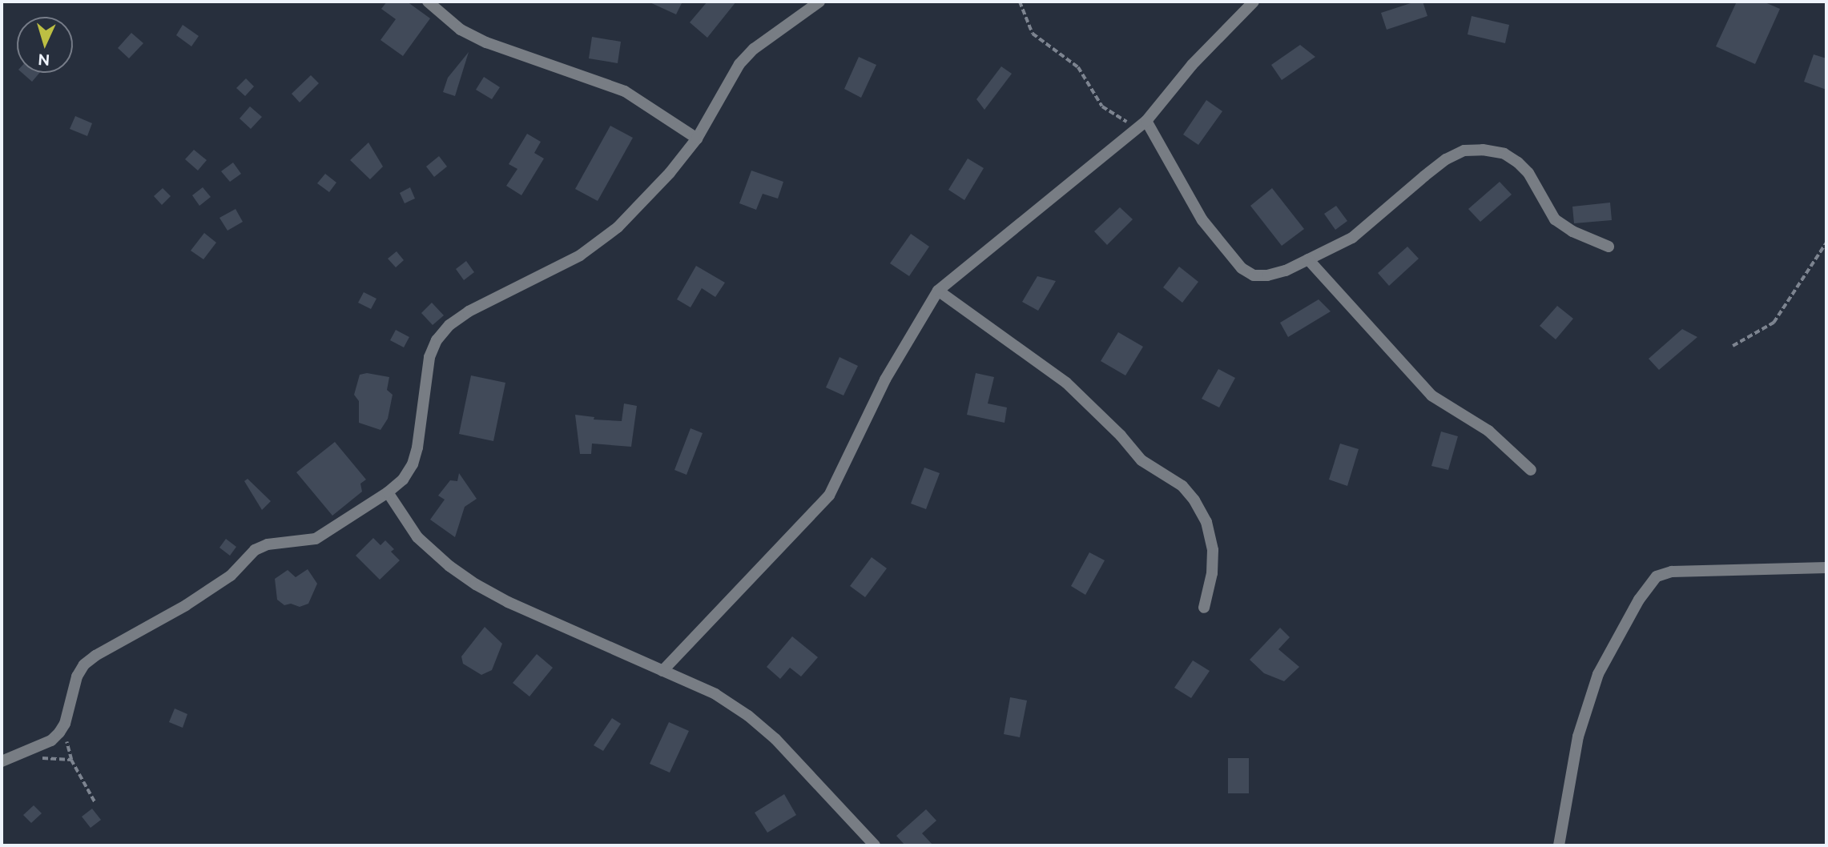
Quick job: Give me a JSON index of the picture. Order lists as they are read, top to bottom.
{
  "north": "bottom"
}
